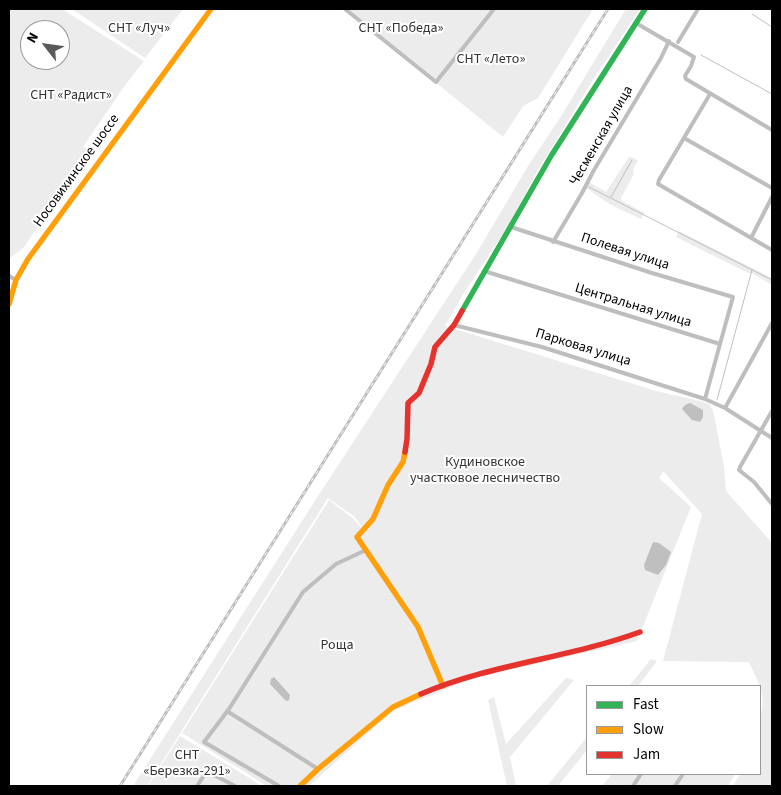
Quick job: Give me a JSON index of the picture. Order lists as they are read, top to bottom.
{
  "streets": {
    "street": [
      "Чесменская улица",
      "Носовихинское шоссе",
      "Полевая улица",
      "Центральная улица",
      "Парковая улица"
    ]
  },
  "crossings": [
    ["Чесменская улица", "Полевая улица"],
    ["Полевая улица", "Центральная улица"]
  ],
  "parks": [
    "СНТ «Луч»",
    "СНТ «Победа»",
    "СНТ «Лето»",
    "СНТ «Радист»",
    "Кудиновское участковое лесничество",
    "Роща",
    "СНТ «Березка-291»"
  ],
  "legend": ["Fast", "Slow", "Jam"],
  "north": "top left"
}
